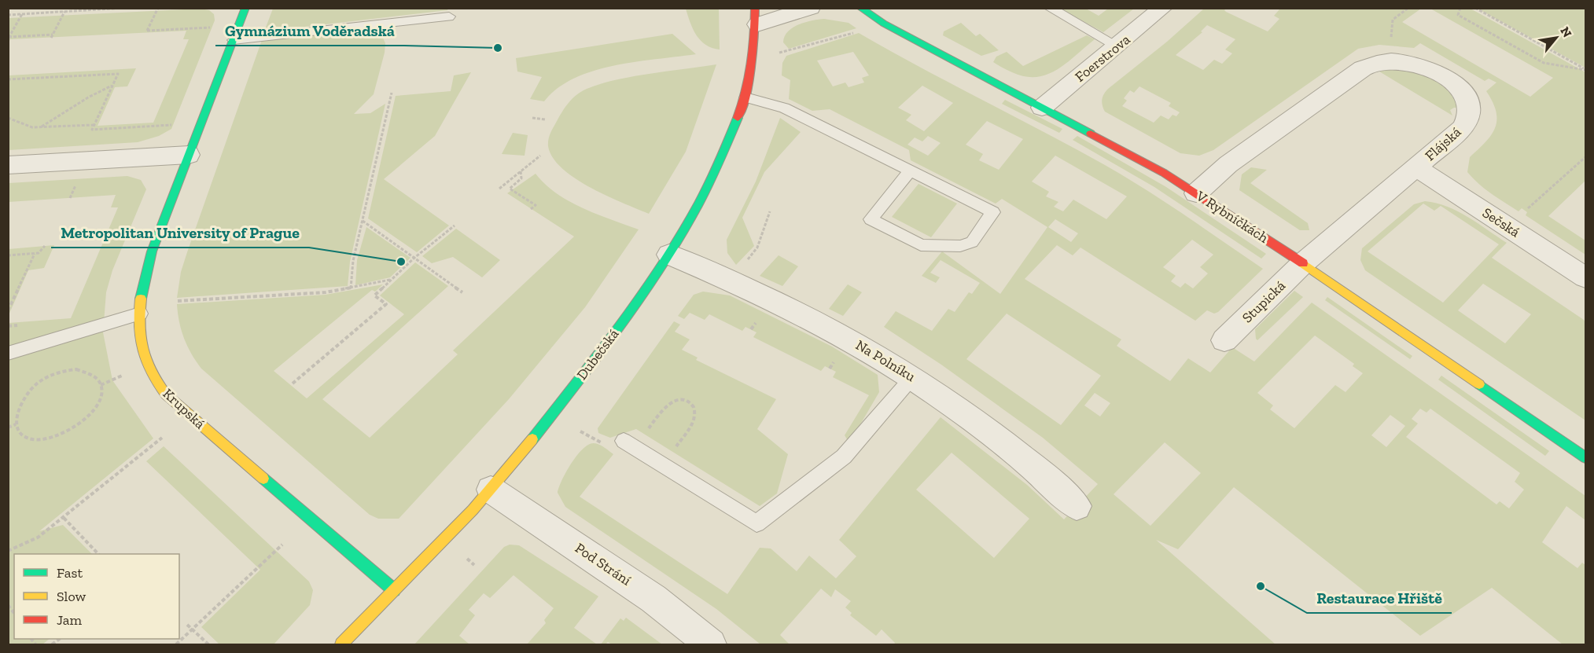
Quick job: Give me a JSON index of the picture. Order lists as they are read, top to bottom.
{
  "streets": {
    "street": [
      "Foerstrova",
      "Flájská",
      "V Rybníčkách",
      "Sečská",
      "Stupická",
      "Dubečská",
      "Na Polníku",
      "Krupská",
      "Pod Strání"
    ]
  },
  "crossings": [
    ["Foerstrova", "V Rybníčkách"],
    ["Flájská", "V Rybníčkách"],
    ["Flájská", "Sečská"],
    ["Flájská", "Stupická"],
    ["V Rybníčkách", "Stupická"],
    ["Dubečská", "Na Polníku"],
    ["Dubečská", "Krupská"],
    ["Dubečská", "Pod Strání"]
  ],
  "places": ["Gymnázium Voděradská", "Metropolitan University of Prague", "Restaurace Hřiště"],
  "legend": ["Fast", "Slow", "Jam"],
  "north": "top right"
}
